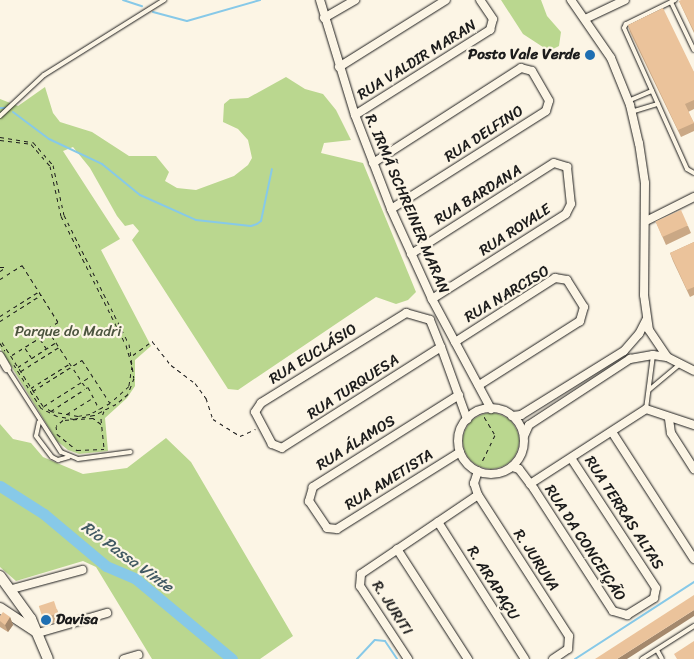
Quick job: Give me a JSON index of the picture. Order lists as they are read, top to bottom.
{
  "streets": {
    "street": [
      "RUA VALDIR MARAN",
      "RUA DELFINO",
      "RUA BARDANA",
      "R. IRMÃ SCHREINER MARAN",
      "RUA ROYALE",
      "RUA NARCISO",
      "RUA EUCLÁSIO",
      "RUA TURQUESA",
      "RUA ÁLAMOS",
      "RUA AMETISTA",
      "RUA TERRAS ALTAS",
      "RUA DA CONCEIÇÃO",
      "R. JURUVA",
      "R. ARAPAÇU",
      "R. JURITI"
    ]
  },
  "crossings": [
    ["RUA VALDIR MARAN", "R. IRMÃ SCHREINER MARAN"],
    ["RUA DELFINO", "R. IRMÃ SCHREINER MARAN"],
    ["RUA BARDANA", "R. IRMÃ SCHREINER MARAN"],
    ["RUA BARDANA", "RUA ROYALE"],
    ["R. IRMÃ SCHREINER MARAN", "RUA ROYALE"],
    ["R. IRMÃ SCHREINER MARAN", "RUA NARCISO"],
    ["RUA EUCLÁSIO", "RUA TURQUESA"],
    ["RUA ÁLAMOS", "RUA AMETISTA"],
    ["RUA TERRAS ALTAS", "RUA DA CONCEIÇÃO"]
  ],
  "water": ["Rio Passa Vinte"],
  "parks": ["Parque do Madri"],
  "places": ["Posto Vale Verde", "Davisa"]
}
